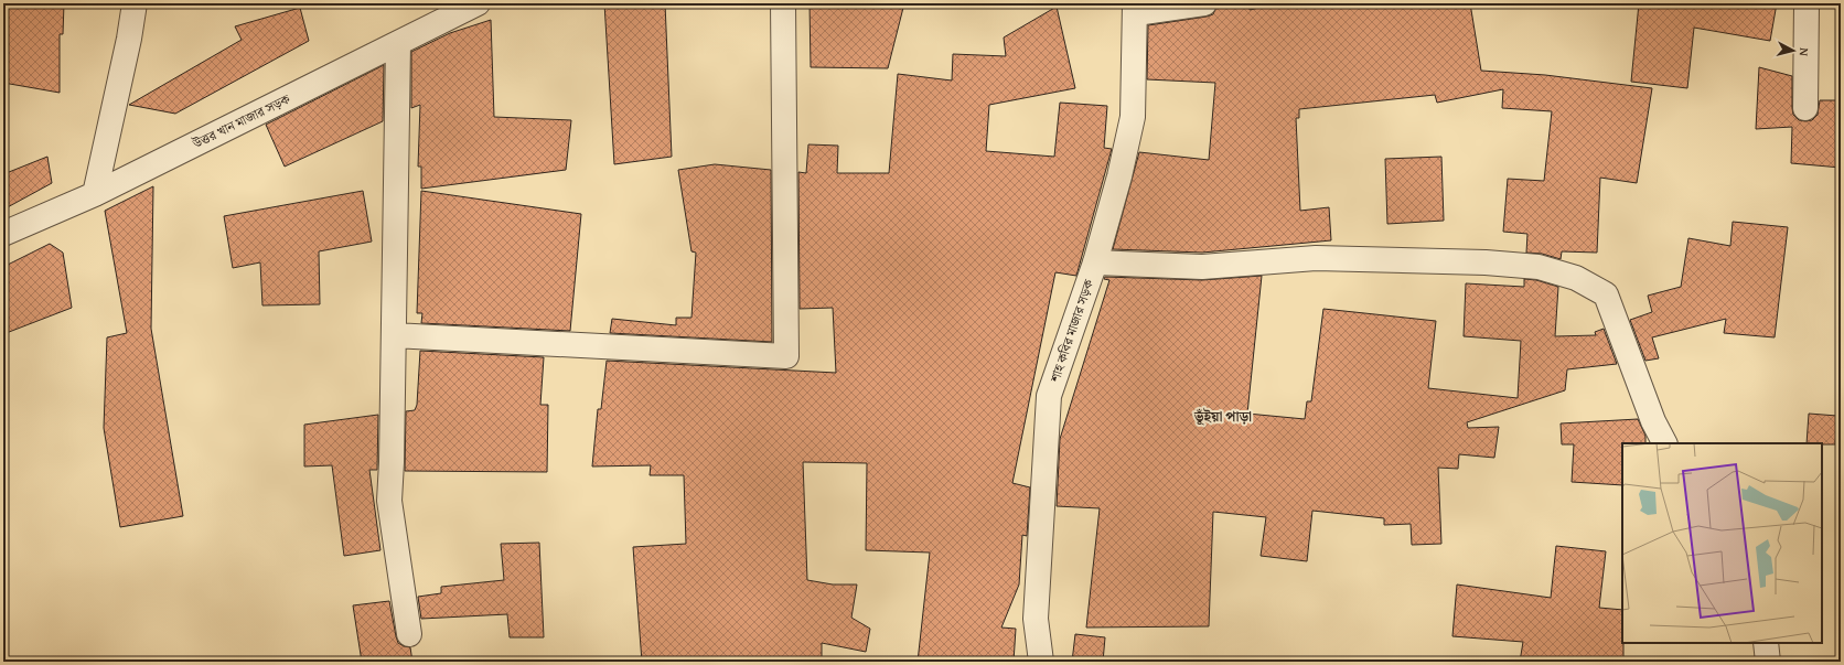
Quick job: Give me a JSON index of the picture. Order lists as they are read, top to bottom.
{
  "streets": {
    "street": ["উত্তর খান মাজার সড়ক", "শাহ কবির মাজার সড়ক"]
  },
  "districts": ["ভূঁইয়া পাড়া"],
  "north": "right"
}
